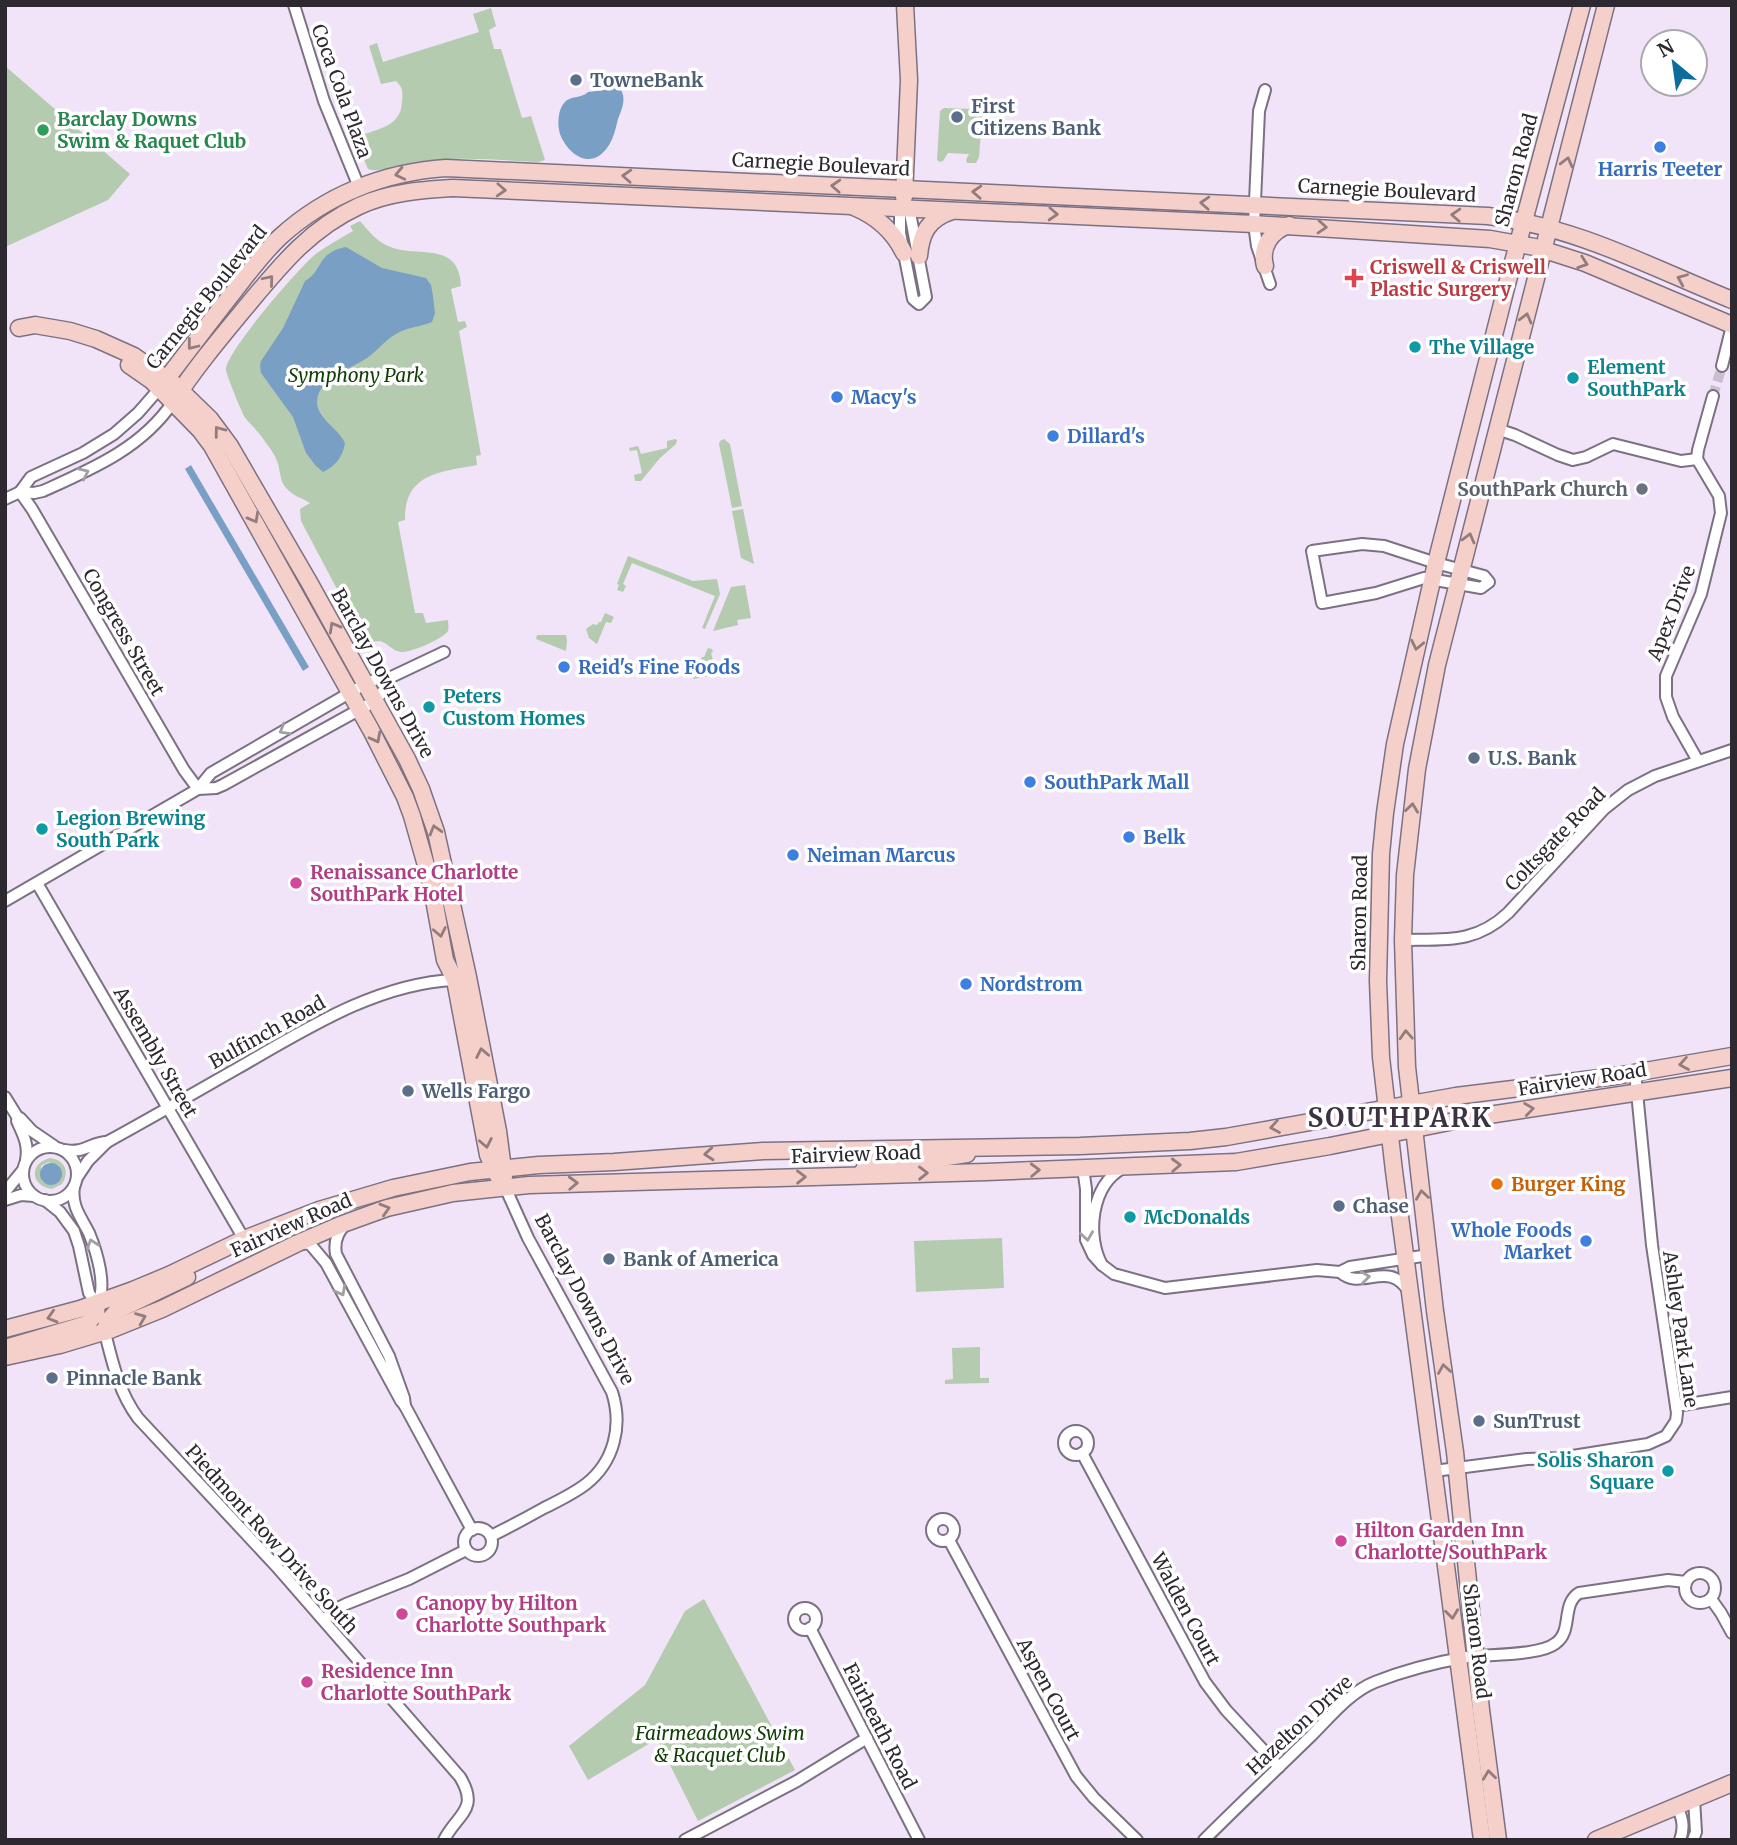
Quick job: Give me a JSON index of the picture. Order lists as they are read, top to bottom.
{
  "streets": {
    "main road": [
      "Carnegie Boulevard",
      "Sharon Road",
      "Barclay Downs Drive",
      "Fairview Road"
    ],
    "street": [
      "Coca Cola Plaza",
      "Apex Drive",
      "Congress Street",
      "Coltsgate Road",
      "Bulfinch Road",
      "Assembly Street",
      "Ashley Park Lane",
      "Piedmont Row Drive South",
      "Walden Court",
      "Aspen Court",
      "Hazelton Drive",
      "Fairheath Road"
    ]
  },
  "crossings": [
    ["Coca Cola Plaza", "Carnegie Boulevard"],
    ["Carnegie Boulevard", "Sharon Road"],
    ["Carnegie Boulevard", "Congress Street"],
    ["Carnegie Boulevard", "Barclay Downs Drive"],
    ["Sharon Road", "Coltsgate Road"],
    ["Sharon Road", "Fairview Road"],
    ["Sharon Road", "Ashley Park Lane"],
    ["Sharon Road", "Hazelton Drive"],
    ["Apex Drive", "Coltsgate Road"],
    ["Barclay Downs Drive", "Bulfinch Road"],
    ["Barclay Downs Drive", "Fairview Road"],
    ["Barclay Downs Drive", "Piedmont Row Drive South"],
    ["Bulfinch Road", "Assembly Street"],
    ["Assembly Street", "Fairview Road"],
    ["Fairview Road", "Ashley Park Lane"],
    ["Fairview Road", "Piedmont Row Drive South"],
    ["Walden Court", "Hazelton Drive"]
  ],
  "districts": ["SOUTHPARK"],
  "parks": ["Symphony Park", "Fairmeadows Swim & Racquet Club"],
  "places": {
    "other": [
      "TowneBank",
      "First Citizens Bank",
      "Barclay Downs Swim & Raquet Club",
      "Harris Teeter",
      "The Village",
      "Element SouthPark",
      "Macy's",
      "Dillard's",
      "SouthPark Church",
      "Reid's Fine Foods",
      "Peters Custom Homes",
      "U.S. Bank",
      "SouthPark Mall",
      "Legion Brewing South Park",
      "Belk",
      "Neiman Marcus",
      "Renaissance Charlotte SouthPark Hotel",
      "Nordstrom",
      "Wells Fargo",
      "Burger King",
      "Chase",
      "McDonalds",
      "Whole Foods Market",
      "Bank of America",
      "Pinnacle Bank",
      "SunTrust",
      "Solis Sharon Square",
      "Hilton Garden Inn Charlotte/SouthPark",
      "Canopy by Hilton Charlotte Southpark",
      "Residence Inn Charlotte SouthPark"
    ],
    "health": ["Criswell & Criswell Plastic Surgery"]
  },
  "north": "top left"
}
